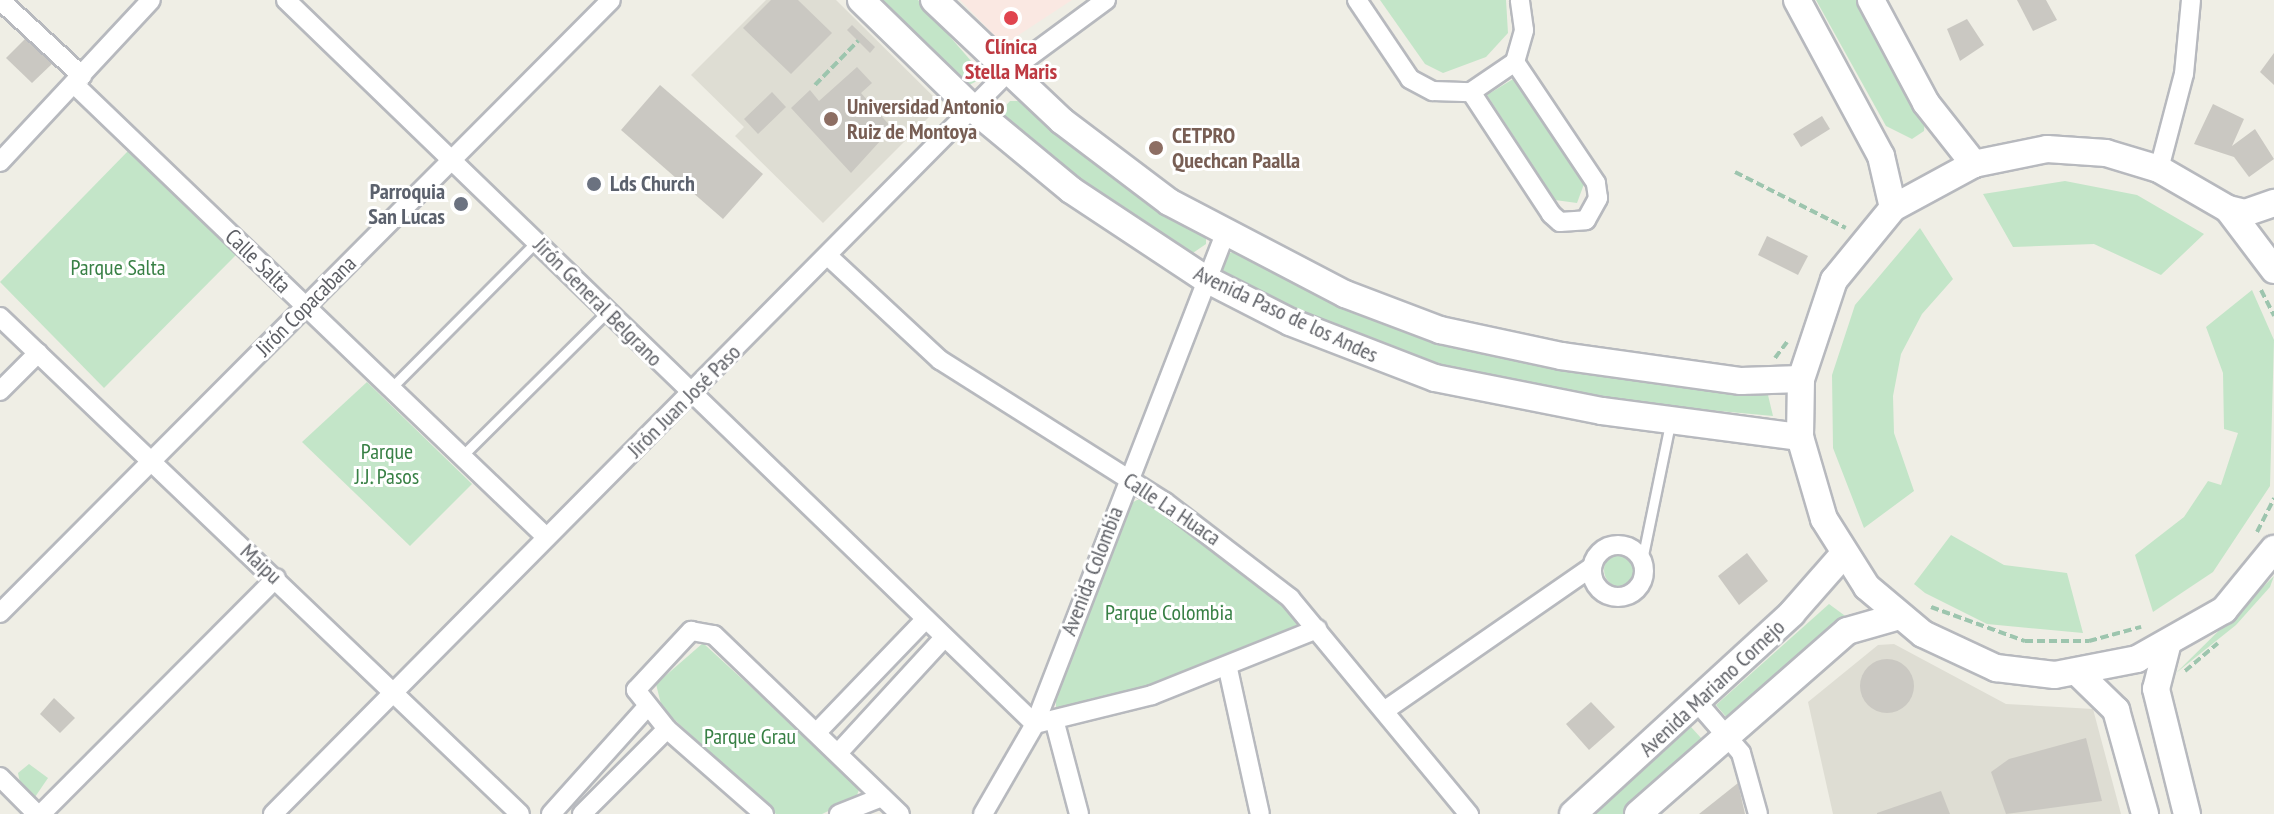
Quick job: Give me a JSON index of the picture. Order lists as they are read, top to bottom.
{
  "streets": {
    "main road": ["Avenida Paso de los Andes", "Avenida Mariano Cornejo"],
    "street": [
      "Calle Salta",
      "Jirón General Belgrano",
      "Jirón Copacabana",
      "Jirón Juan José Paso",
      "Calle La Huaca",
      "Maipu",
      "Avenida Colombia"
    ]
  },
  "crossings": [
    ["Calle Salta", "Jirón Copacabana"],
    ["Calle Salta", "Jirón Juan José Paso"],
    ["Jirón General Belgrano", "Jirón Copacabana"],
    ["Jirón General Belgrano", "Jirón Juan José Paso"],
    ["Jirón General Belgrano", "Avenida Colombia"],
    ["Jirón Copacabana", "Maipu"],
    ["Avenida Paso de los Andes", "Jirón Juan José Paso"],
    ["Avenida Paso de los Andes", "Avenida Colombia"],
    ["Jirón Juan José Paso", "Calle La Huaca"],
    ["Jirón Juan José Paso", "Maipu"],
    ["Calle La Huaca", "Avenida Colombia"]
  ],
  "parks": [
    "Parque Salta",
    "Parque J.J. Pasos",
    "Parque Colombia",
    "Parque Grau"
  ],
  "places": [
    "Clínica Stella Maris",
    "Universidad Antonio Ruiz de Montoya",
    "CETPRO Quechcan Paalla",
    "Lds Church",
    "Parroquia San Lucas"
  ]
}
